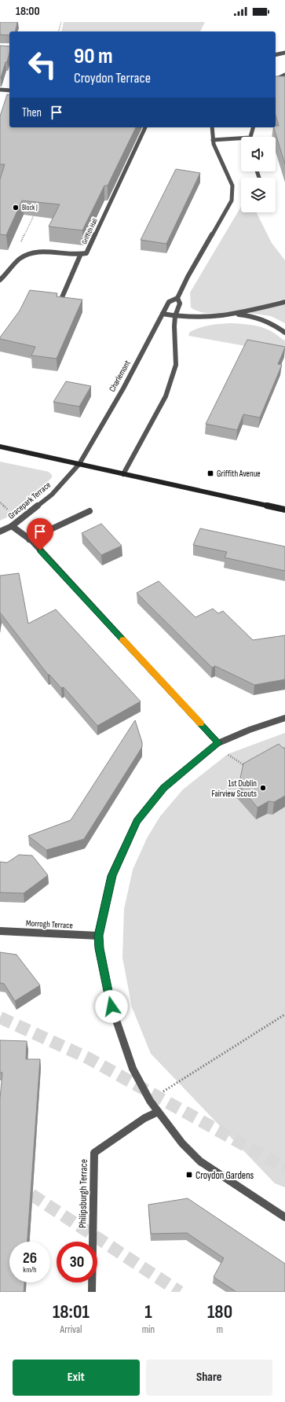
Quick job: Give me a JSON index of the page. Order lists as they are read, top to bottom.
{
  "streets": {
    "street": [
      "Griffith Hall",
      "Charlemont",
      "Gracepark Terrace",
      "Morrogh Terrace",
      "Philipsburgh Terrace"
    ]
  },
  "crossings": [
    ["Charlemont", "Gracepark Terrace"]
  ],
  "places": {
    "other": ["Block J", "1st Dublin Fairview Scouts"],
    "transit": ["Griffith Avenue", "Croydon Gardens"]
  },
  "page": {
    "status": "18:00",
    "turn": ["90 m", "Croydon Terrace"],
    "then": "Then",
    "speed": "26 km/h",
    "limit": "30",
    "eta": [
      "18:01",
      "Arrival",
      "1",
      "min",
      "180",
      "m"
    ],
    "buttons": ["Exit", "Share"]
  }
}
